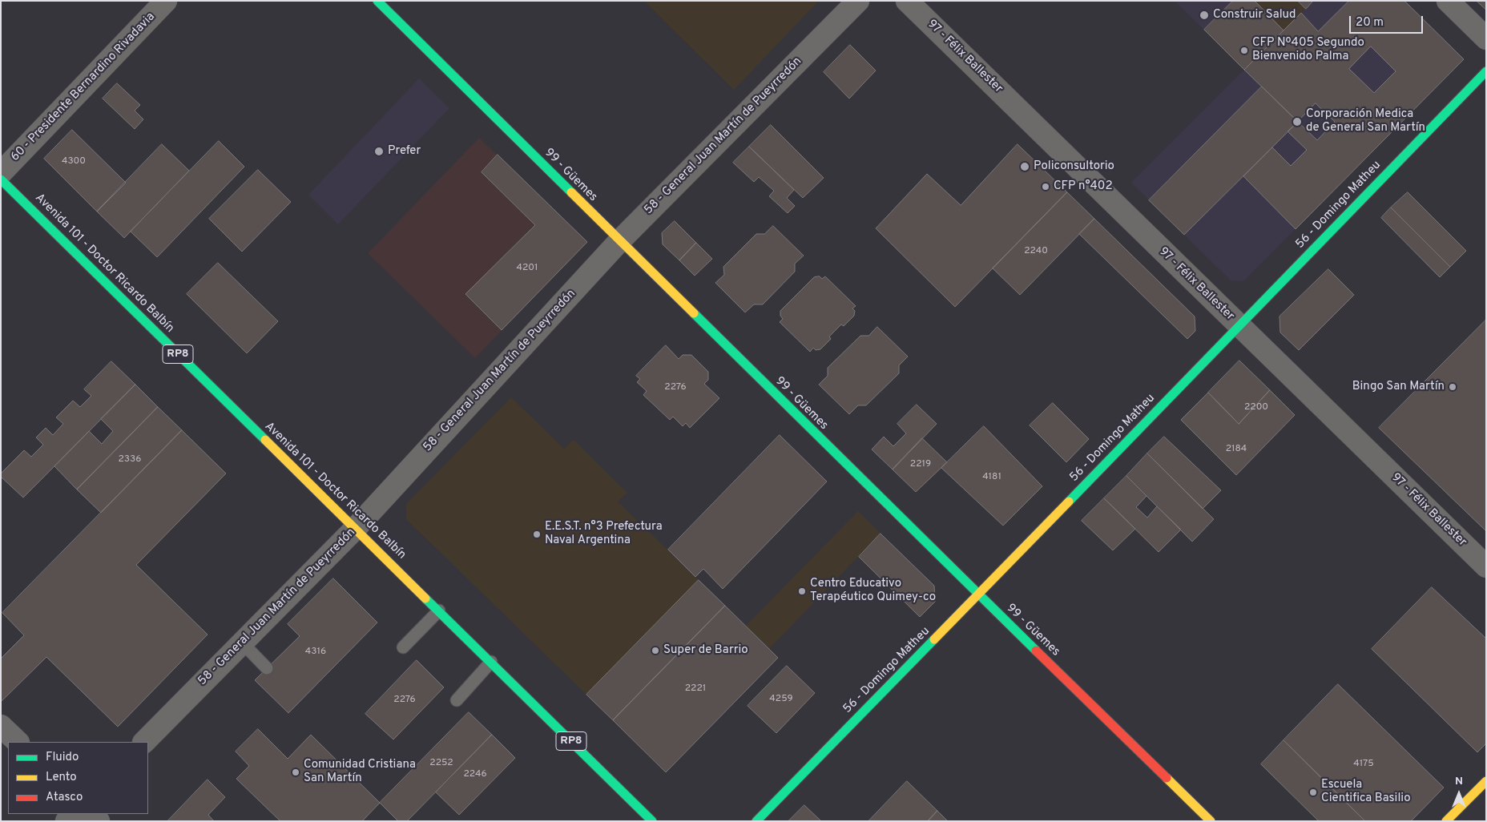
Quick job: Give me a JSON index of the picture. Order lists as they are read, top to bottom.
{
  "streets": {
    "street": [
      "97 - Félix Ballester",
      "60 - Presidente Bernardino Rivadavia",
      "58 - General Juan Martín de Pueyrredón",
      "99 - Güemes",
      "56 - Domingo Matheu",
      "Avenida 101 - Doctor Ricardo Balbín",
      "RP8"
    ]
  },
  "crossings": [
    ["97 - Félix Ballester", "56 - Domingo Matheu"],
    ["58 - General Juan Martín de Pueyrredón", "99 - Güemes"],
    ["58 - General Juan Martín de Pueyrredón", "Avenida 101 - Doctor Ricardo Balbín"],
    ["99 - Güemes", "56 - Domingo Matheu"]
  ],
  "places": [
    "Construir Salud",
    "CFP Nº405 Segundo Bienvenido Palma",
    "Corporación Medica de General San Martín",
    "Prefer",
    "Policonsultorio",
    "CFP n°402",
    "Bingo San Martín",
    "E.E.S.T. n°3 Prefectura Naval Argentina",
    "Centro Educativo Terapéutico Quimey-co",
    "Super de Barrio",
    "Comunidad Cristiana San Martín",
    "Escuela Cientifica Basilio"
  ],
  "house_numbers": [
    "4300",
    "2240",
    "4201",
    "2276",
    "2200",
    "2184",
    "2336",
    "2219",
    "4181",
    "4316",
    "2221",
    "4259",
    "2276",
    "2252",
    "4175",
    "2246"
  ],
  "legend": ["Fluido", "Lento", "Atasco"],
  "scale_bar": "20 m",
  "north": "top"
}
